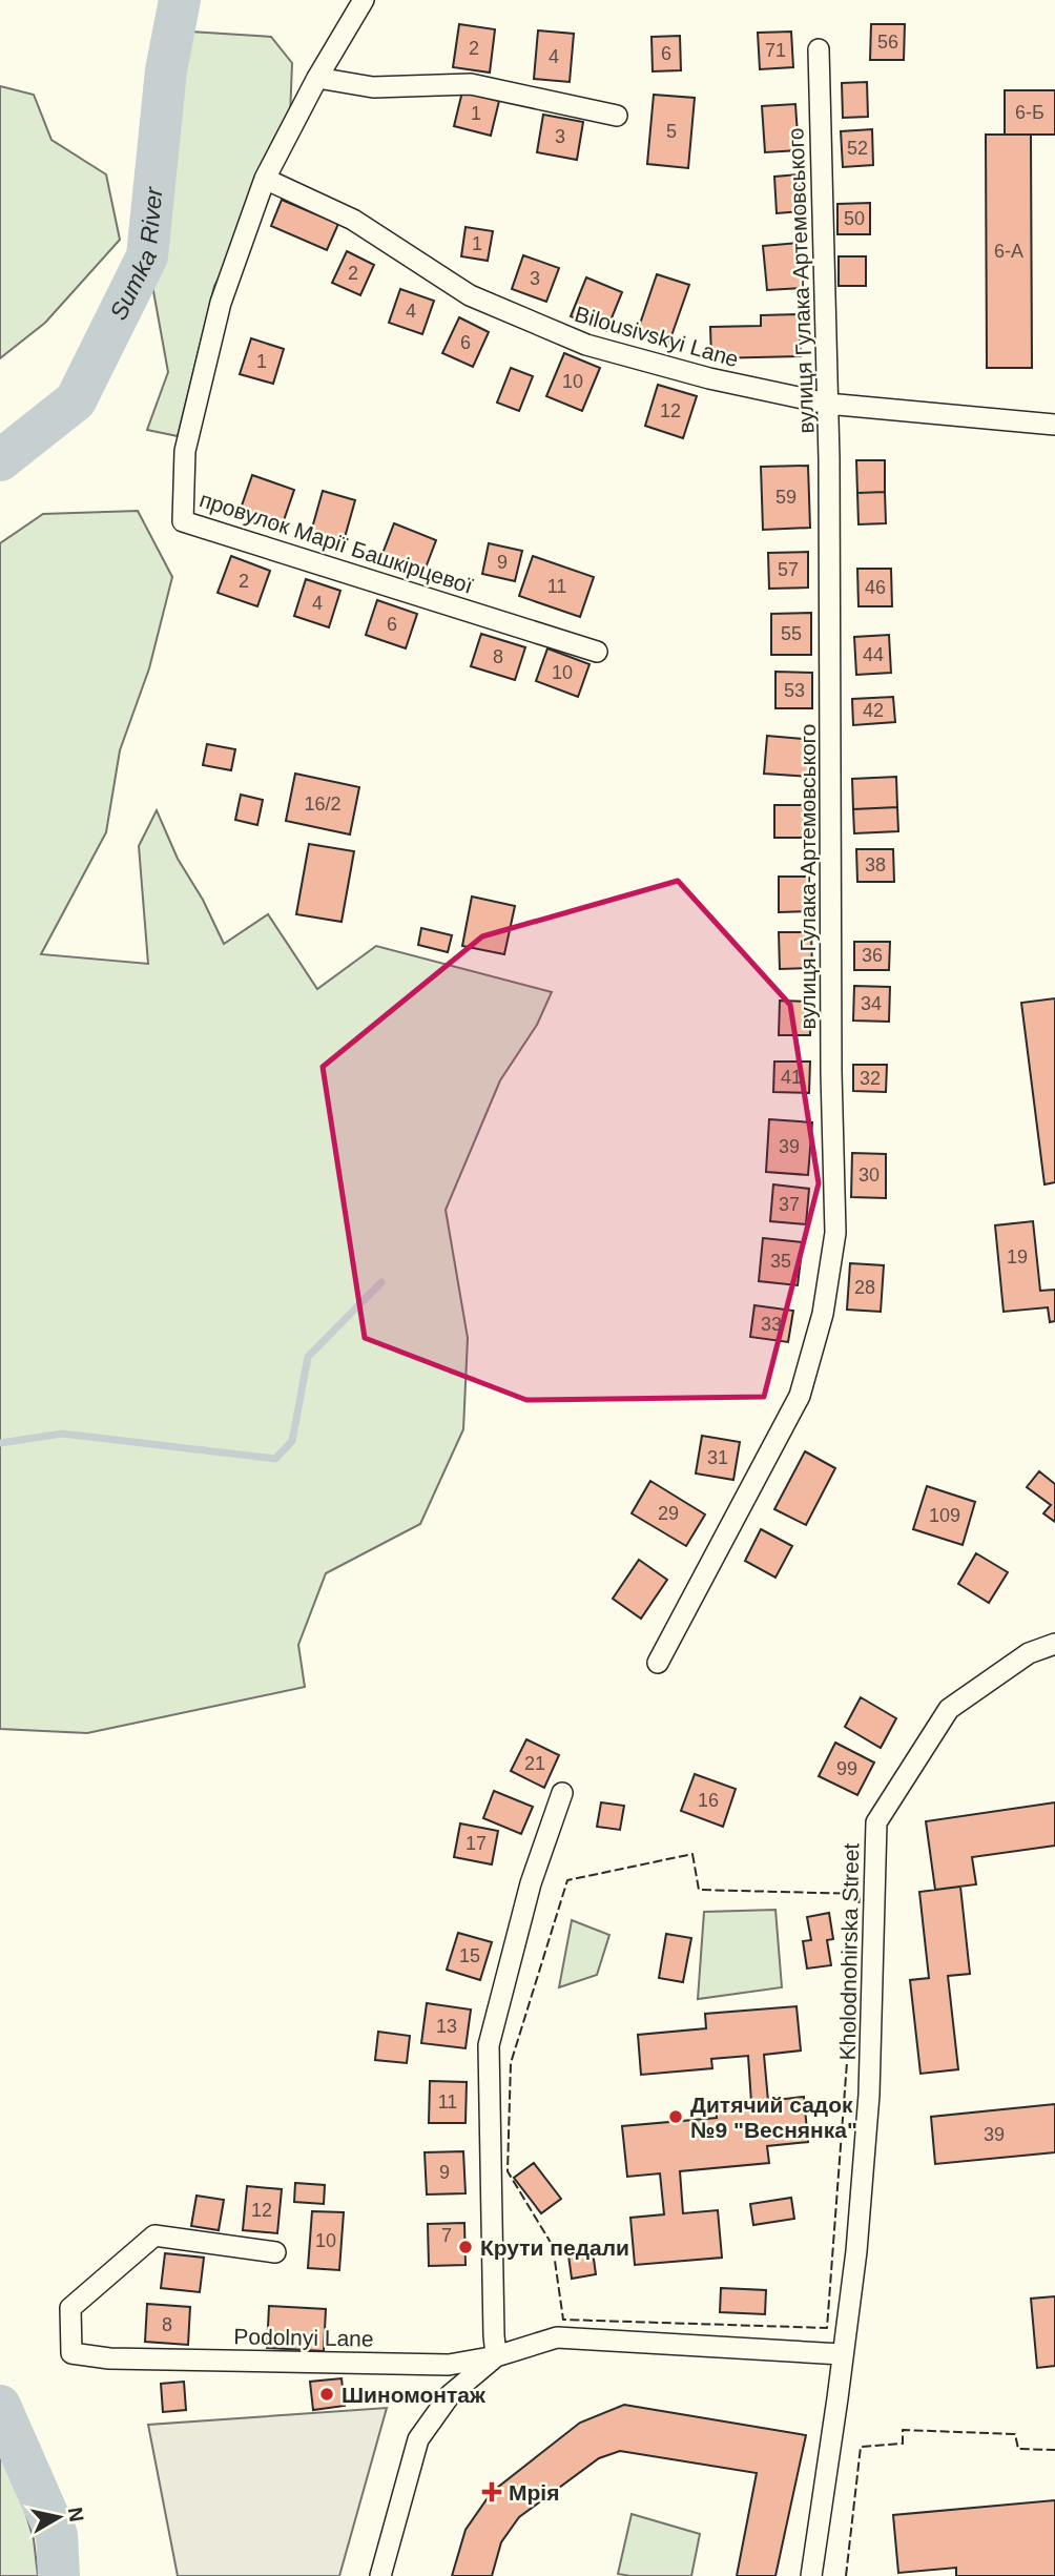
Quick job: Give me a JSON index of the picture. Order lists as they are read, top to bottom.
{
  "streets": {
    "street": [
      "вулиця Гулака-Артемовського",
      "Bilousivskyi Lane",
      "провулок Марії Башкірцевої",
      "Kholodnohirska Street",
      "Podolnyi Lane"
    ]
  },
  "crossings": [
    ["вулиця Гулака-Артемовського", "Bilousivskyi Lane"],
    ["Bilousivskyi Lane", "провулок Марії Башкірцевої"]
  ],
  "water": ["Sumka River"],
  "places": {
    "other": ["Дитячий садок №9 \"Веснянка\"", "Крути педали", "Шиномонтаж"],
    "health": ["Мрія"]
  },
  "house_numbers": [
    "56",
    "2",
    "71",
    "6",
    "4",
    "6-Б",
    "1",
    "5",
    "3",
    "52",
    "50",
    "1",
    "6-А",
    "2",
    "3",
    "4",
    "6",
    "1",
    "10",
    "12",
    "59",
    "9",
    "57",
    "2",
    "11",
    "46",
    "4",
    "6",
    "55",
    "44",
    "8",
    "10",
    "53",
    "42",
    "16/2",
    "38",
    "36",
    "34",
    "41",
    "32",
    "39",
    "30",
    "37",
    "19",
    "35",
    "28",
    "33",
    "31",
    "29",
    "109",
    "21",
    "99",
    "16",
    "17",
    "15",
    "13",
    "11",
    "39",
    "9",
    "12",
    "7",
    "10",
    "8"
  ],
  "north": "right"
}
